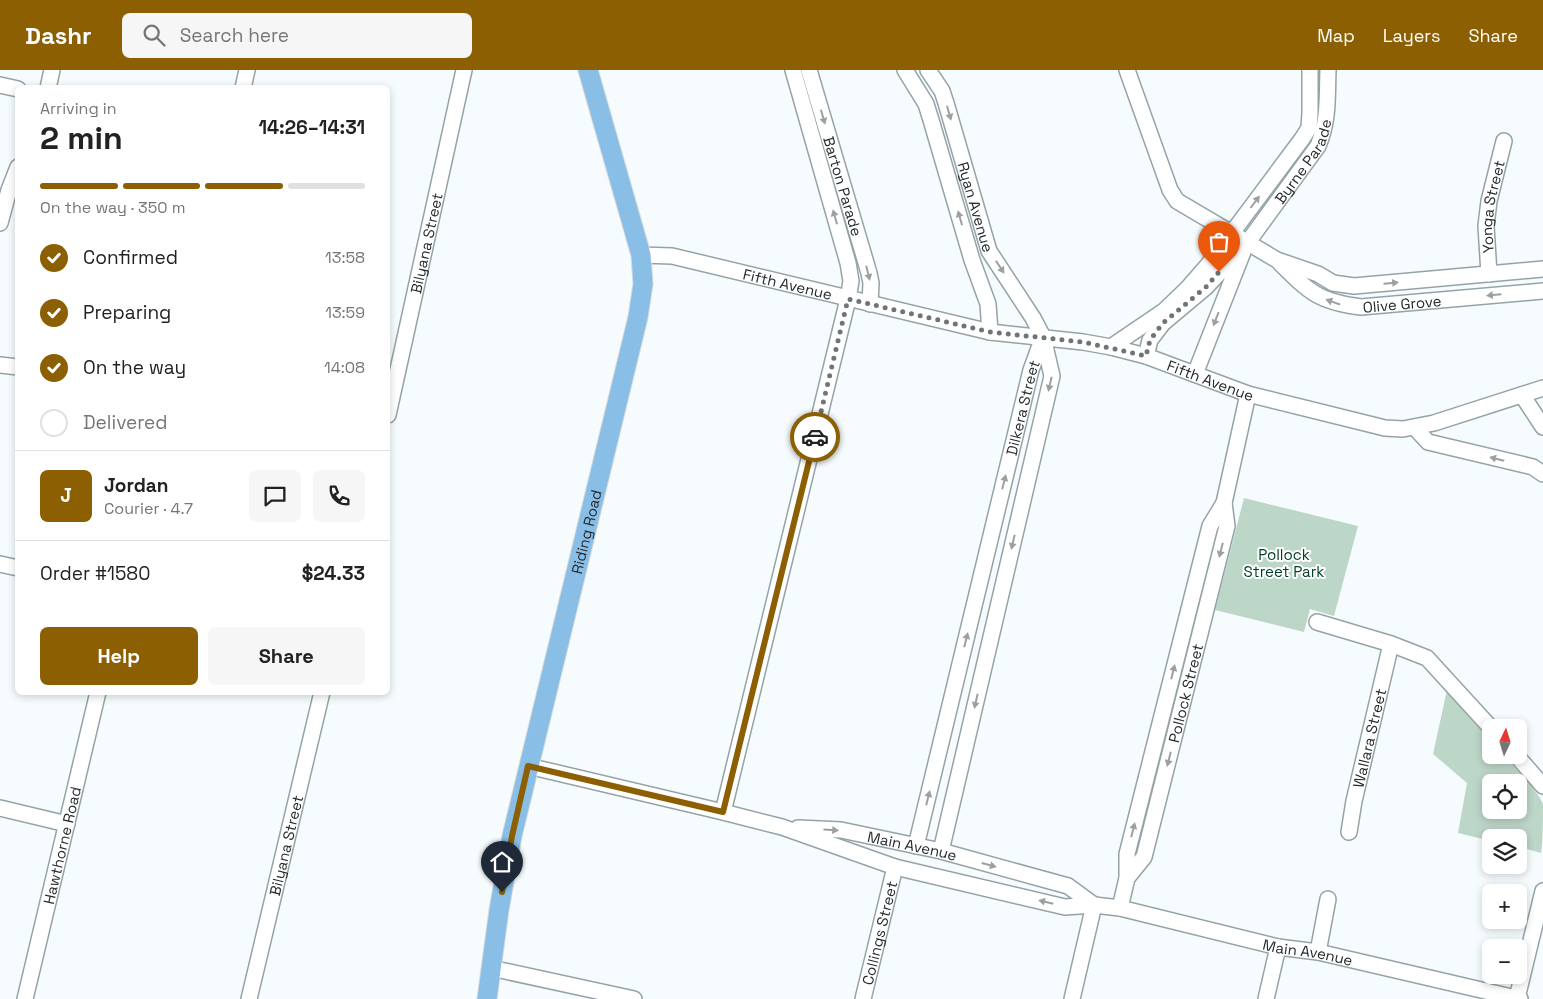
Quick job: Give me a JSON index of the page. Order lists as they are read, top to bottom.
{
  "streets": {
    "main road": ["Riding Road"],
    "street": [
      "Byrne Parade",
      "Barton Parade",
      "Ryan Avenue",
      "Yonga Street",
      "Bilyana Street",
      "Fifth Avenue",
      "Olive Grove",
      "Dilkera Street",
      "Pollock Street",
      "Wallara Street",
      "Hawthorne Road",
      "Main Avenue",
      "Collings Street"
    ]
  },
  "crossings": [
    ["Byrne Parade", "Fifth Avenue"],
    ["Byrne Parade", "Olive Grove"],
    ["Barton Parade", "Fifth Avenue"],
    ["Barton Parade", "Main Avenue"],
    ["Ryan Avenue", "Fifth Avenue"],
    ["Ryan Avenue", "Dilkera Street"],
    ["Yonga Street", "Olive Grove"],
    ["Fifth Avenue", "Dilkera Street"],
    ["Fifth Avenue", "Riding Road"],
    ["Fifth Avenue", "Pollock Street"],
    ["Dilkera Street", "Main Avenue"],
    ["Riding Road", "Main Avenue"],
    ["Pollock Street", "Main Avenue"],
    ["Main Avenue", "Collings Street"]
  ],
  "parks": ["Pollock Street Park"],
  "north": "top",
  "page": {
    "header": "Dashr",
    "search": "Search here",
    "nav": ["Map", "Layers", "Share"],
    "heading": ["2 min", "Arriving in", "14:26–14:31"],
    "panel": [
      "Jordan",
      "Courier · 4.7",
      "Order #1580",
      "$24.33"
    ],
    "bar": "On the way · 350 m",
    "list": [
      ["Confirmed", "13:58"],
      ["Preparing", "13:59"],
      ["On the way", "14:08"],
      "Delivered"
    ],
    "round": "J",
    "buttons": ["Help", "Share"],
    "map_buttons": ["+", "−"]
  }
}
